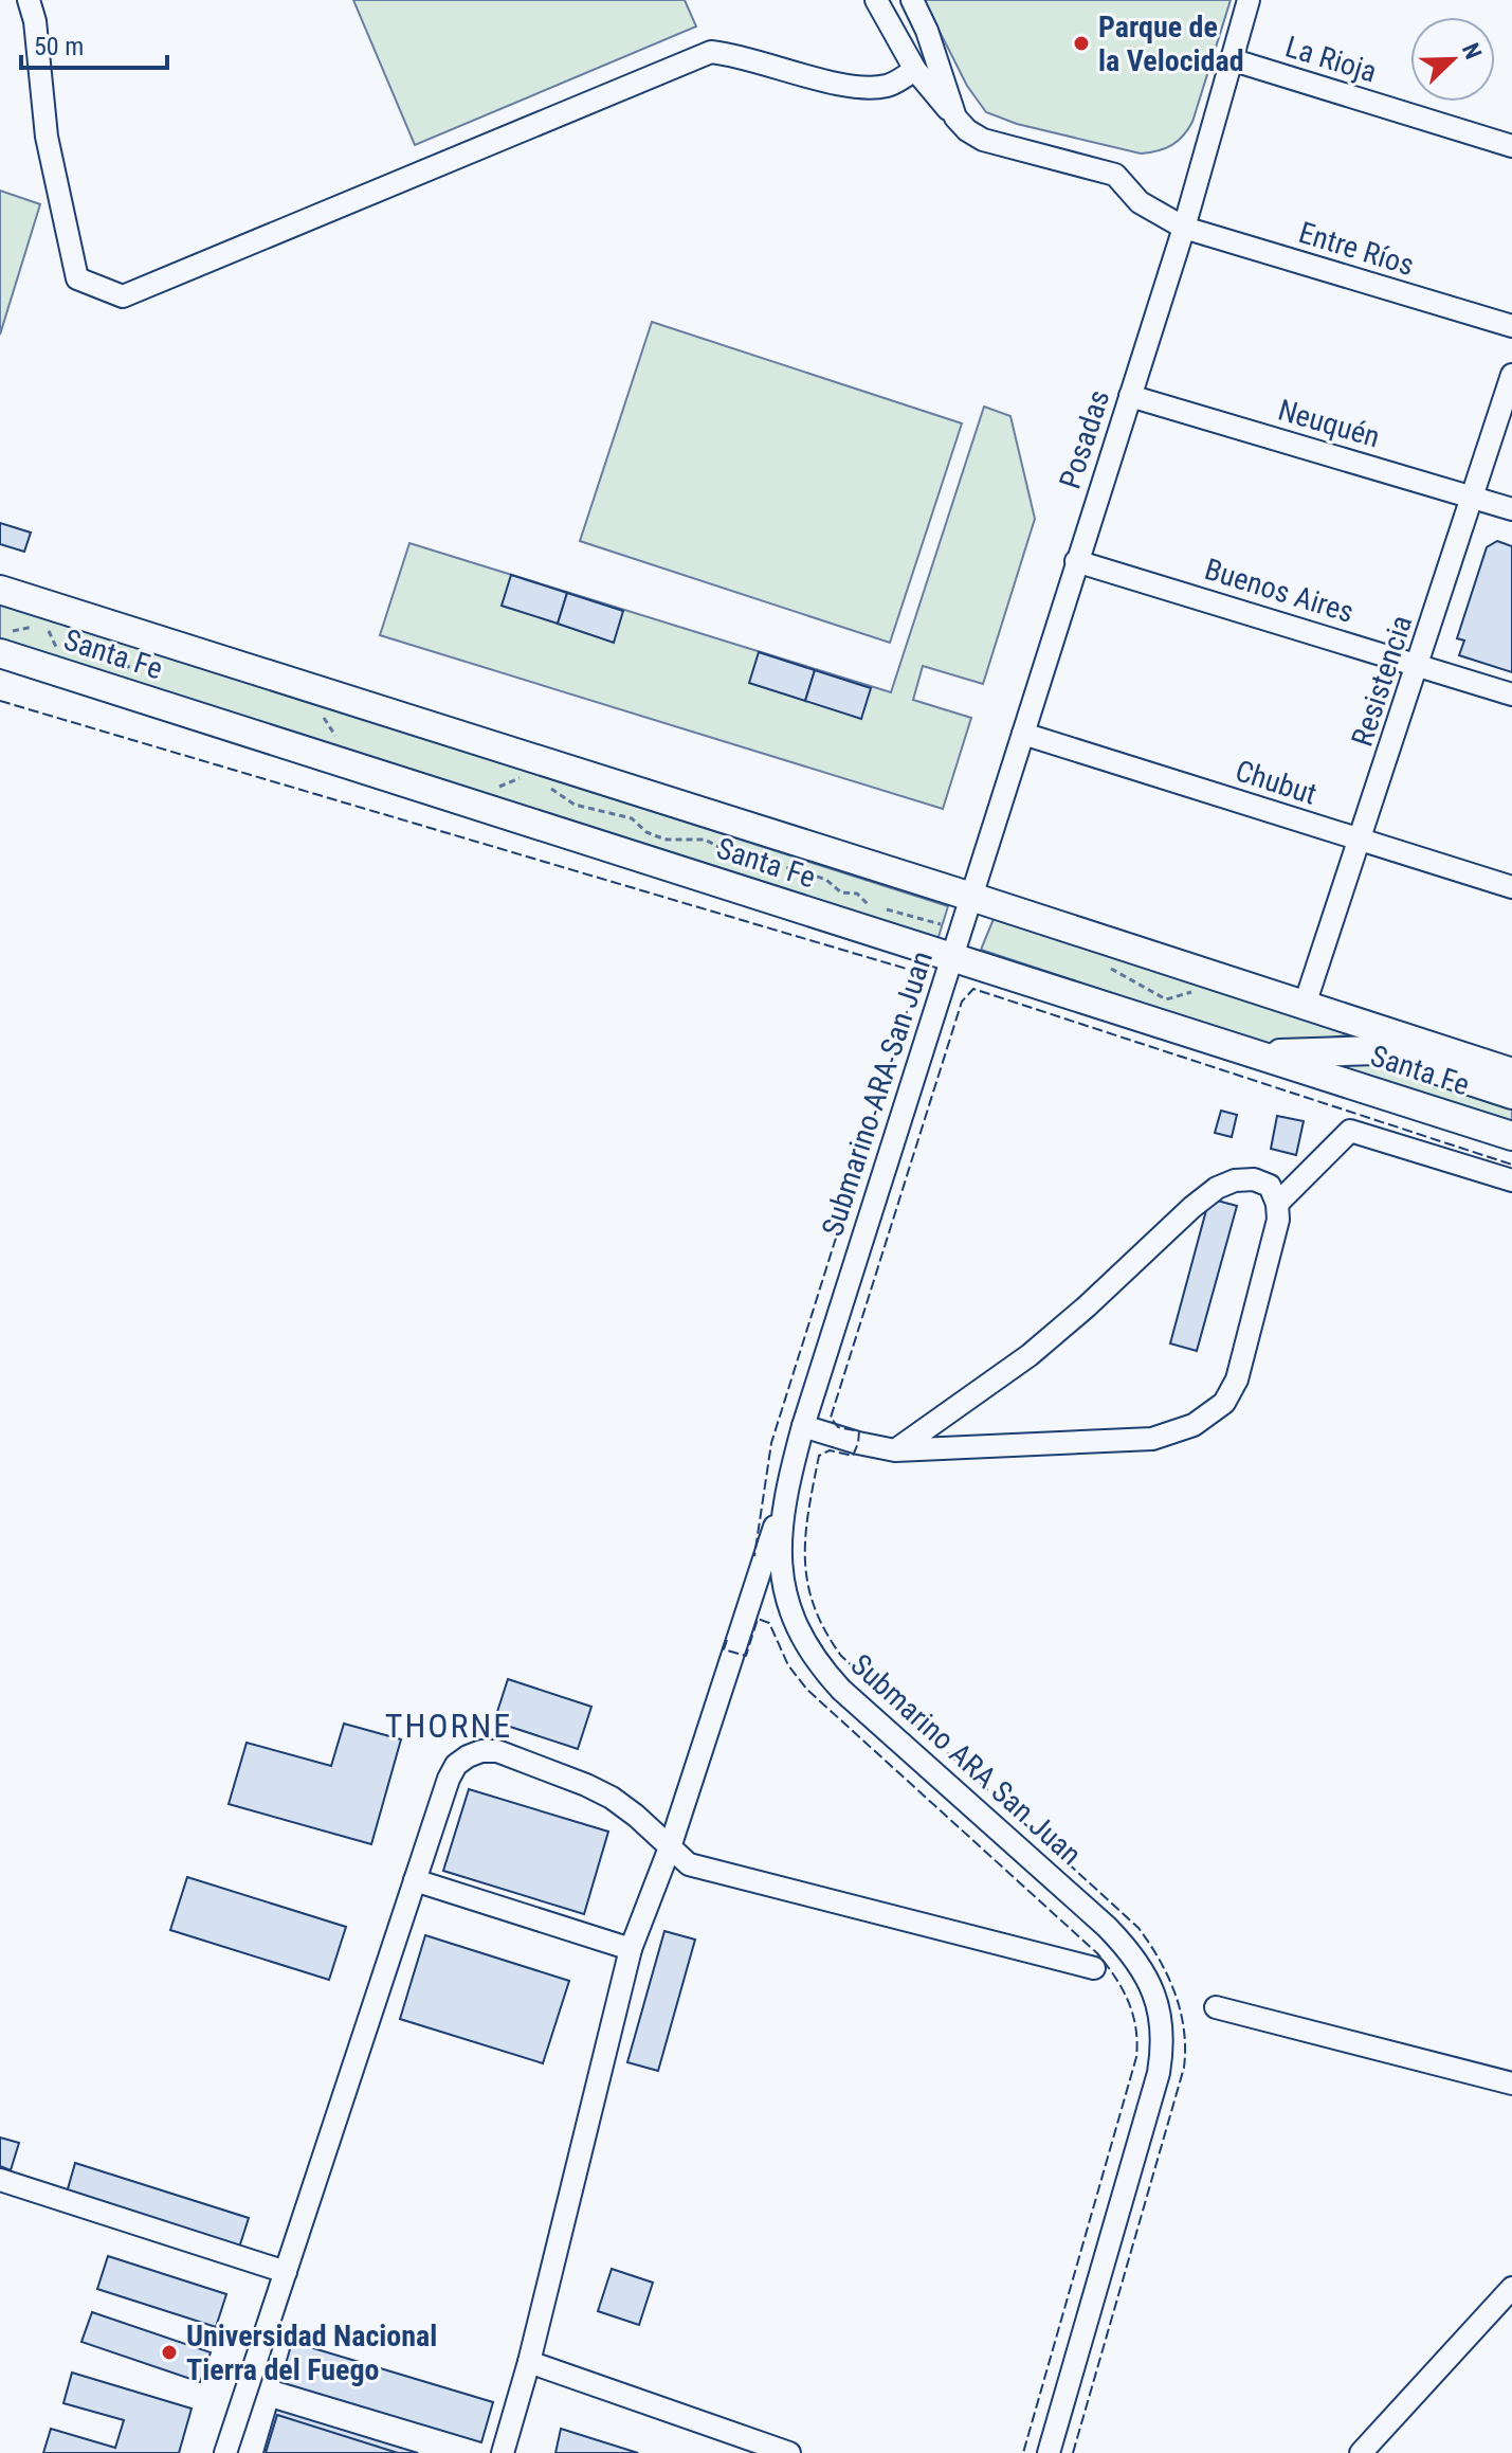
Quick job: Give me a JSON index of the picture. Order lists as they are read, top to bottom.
{
  "streets": {
    "main road": ["Santa Fe"],
    "street": [
      "La Rioja",
      "Entre Ríos",
      "Neuquén",
      "Posadas",
      "Buenos Aires",
      "Resistencia",
      "Chubut",
      "Submarino ARA San Juan"
    ]
  },
  "crossings": [
    ["La Rioja", "Posadas"],
    ["Entre Ríos", "Posadas"],
    ["Neuquén", "Posadas"],
    ["Neuquén", "Resistencia"],
    ["Posadas", "Buenos Aires"],
    ["Posadas", "Santa Fe"],
    ["Posadas", "Chubut"],
    ["Posadas", "Submarino ARA San Juan"],
    ["Buenos Aires", "Resistencia"],
    ["Santa Fe", "Resistencia"],
    ["Santa Fe", "Submarino ARA San Juan"],
    ["Resistencia", "Chubut"]
  ],
  "districts": ["THORNE"],
  "places": ["Parque de la Velocidad", "Universidad Nacional Tierra del Fuego"],
  "scale_bar": "50 m",
  "north": "top right"
}
